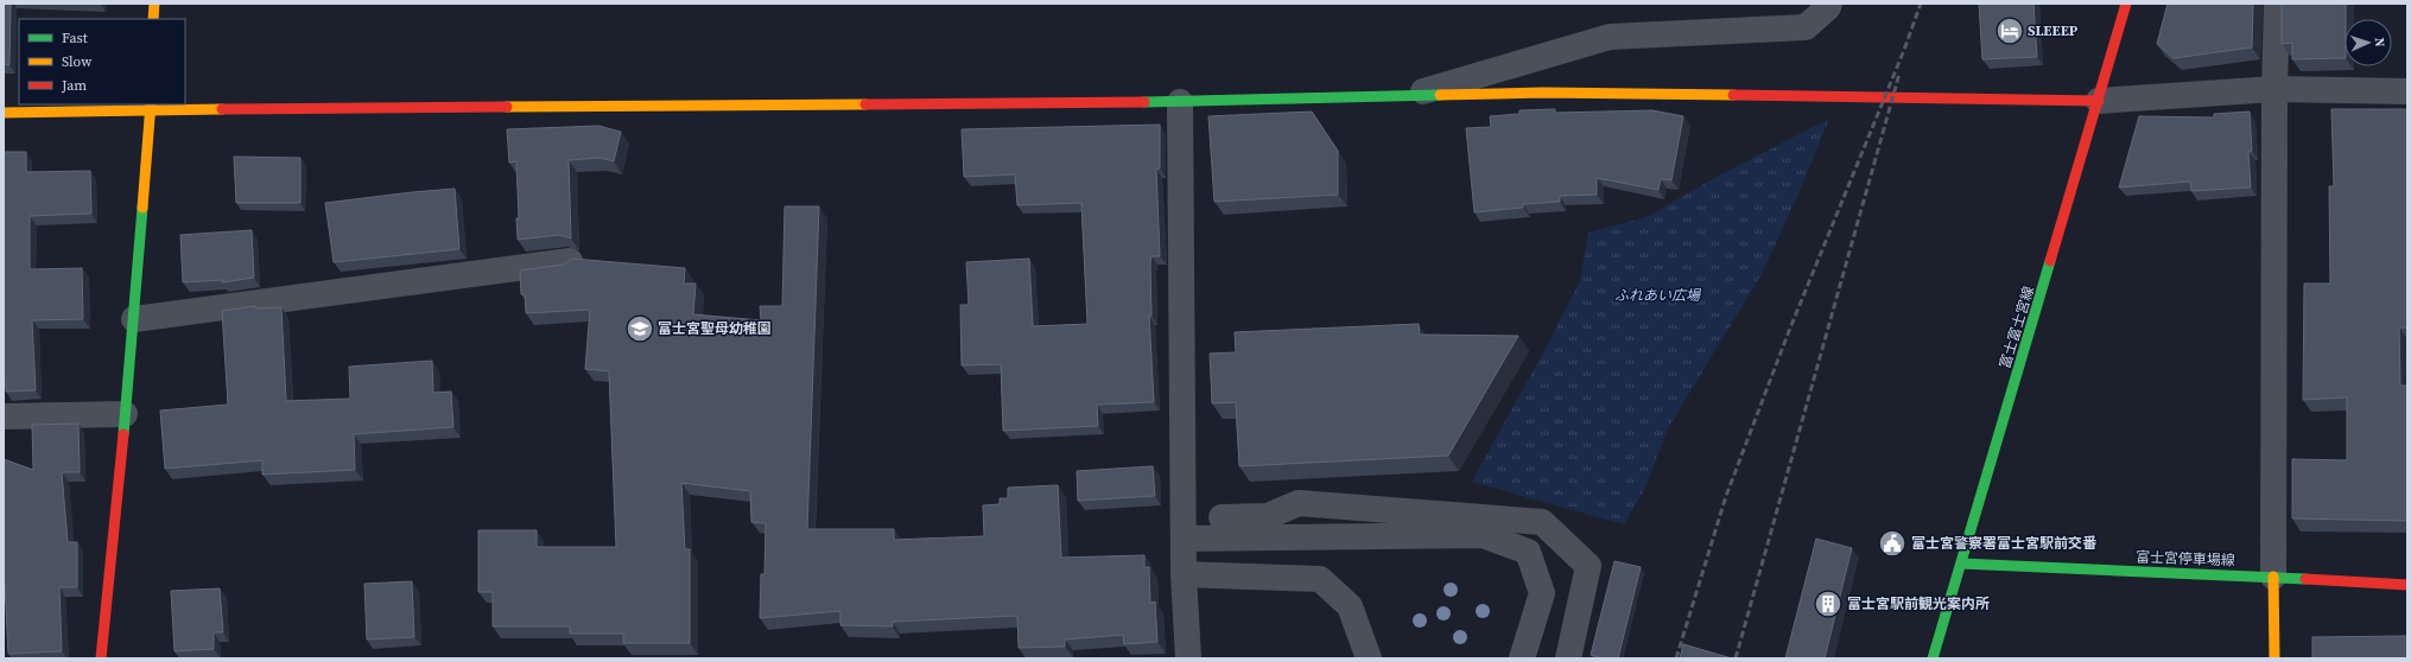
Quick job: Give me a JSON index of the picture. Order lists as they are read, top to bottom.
{
  "streets": {
    "street": ["富士富士宮線", "富士宮停車場線"]
  },
  "crossings": [
    ["富士富士宮線", "富士宮停車場線"]
  ],
  "parks": ["ふれあい広場"],
  "places": {
    "hotel": ["SLEEEP"],
    "school or university": ["富士宮聖母幼稚園"],
    "public building": ["富士宮警察署富士宮駅前交番"],
    "building": ["富士宮駅前観光案内所"]
  },
  "legend": ["Fast", "Slow", "Jam"],
  "north": "right"
}
